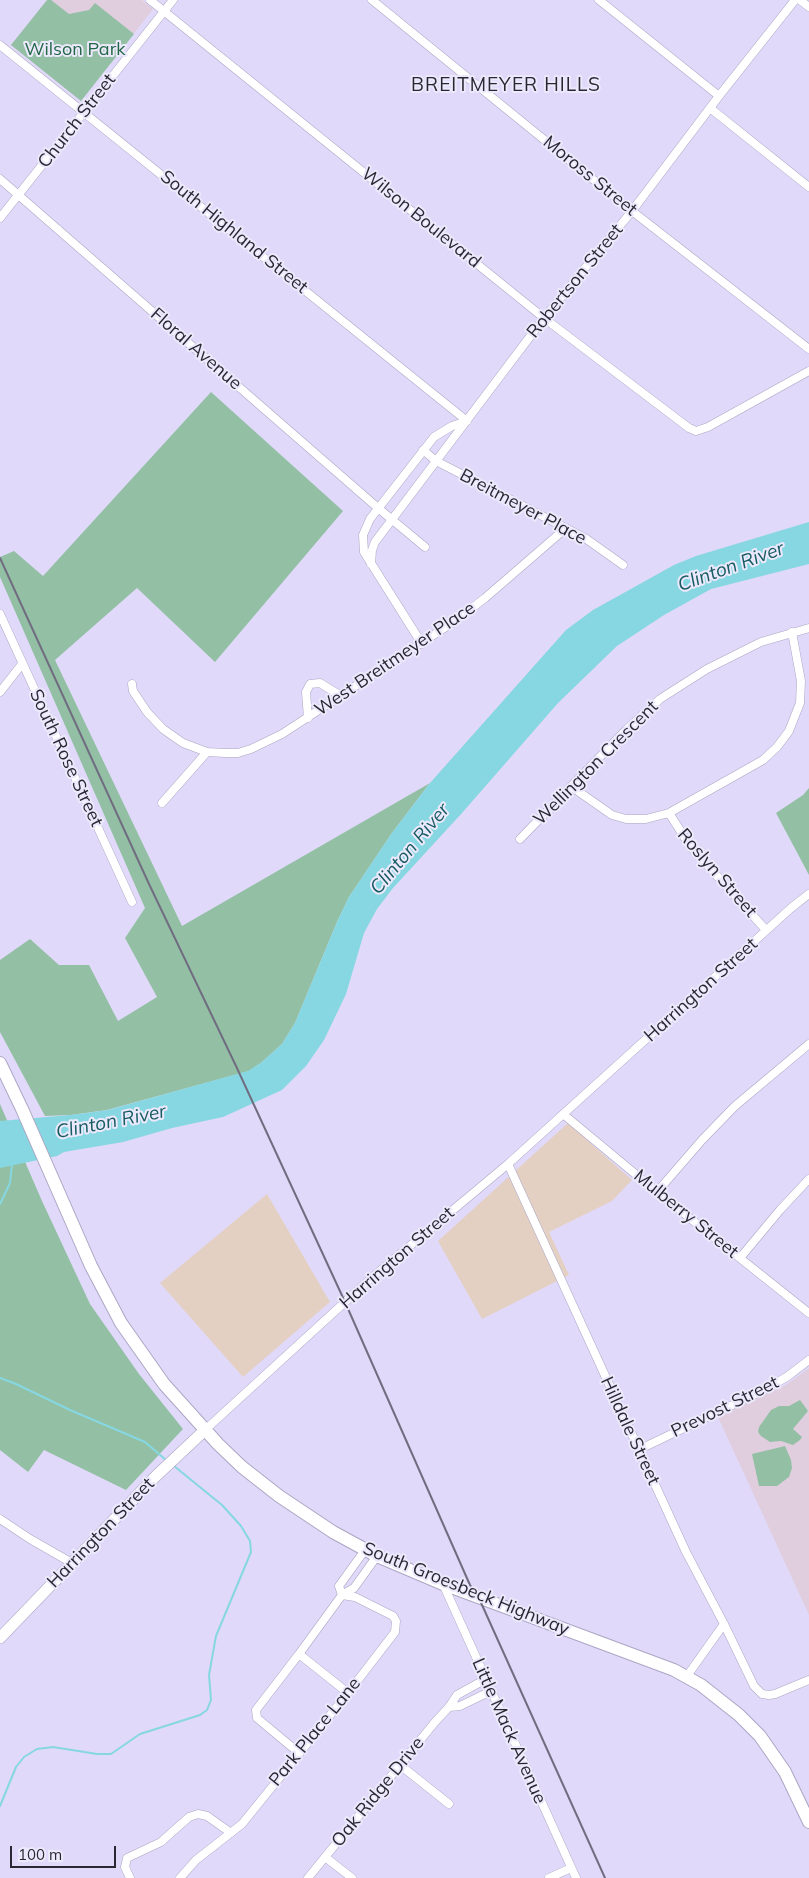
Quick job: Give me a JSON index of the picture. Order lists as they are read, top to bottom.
{
  "streets": {
    "main road": ["South Groesbeck Highway"],
    "street": [
      "Church Street",
      "Moross Street",
      "Wilson Boulevard",
      "South Highland Street",
      "Robertson Street",
      "Floral Avenue",
      "Breitmeyer Place",
      "West Breitmeyer Place",
      "South Rose Street",
      "Wellington Crescent",
      "Roslyn Street",
      "Harrington Street",
      "Mulberry Street",
      "Prevost Street",
      "Hilldale Street",
      "Little Mack Avenue",
      "Park Place Lane",
      "Oak Ridge Drive"
    ]
  },
  "crossings": [
    ["Church Street", "Wilson Boulevard"],
    ["Church Street", "South Highland Street"],
    ["Church Street", "Floral Avenue"],
    ["Moross Street", "Robertson Street"],
    ["Wilson Boulevard", "Robertson Street"],
    ["South Highland Street", "Robertson Street"],
    ["Robertson Street", "Floral Avenue"],
    ["Robertson Street", "Breitmeyer Place"],
    ["Breitmeyer Place", "West Breitmeyer Place"],
    ["Roslyn Street", "Harrington Street"],
    ["Harrington Street", "Mulberry Street"],
    ["Harrington Street", "Hilldale Street"],
    ["Harrington Street", "South Groesbeck Highway"],
    ["Prevost Street", "Hilldale Street"],
    ["South Groesbeck Highway", "Little Mack Avenue"],
    ["Little Mack Avenue", "Oak Ridge Drive"]
  ],
  "districts": ["BREITMEYER HILLS"],
  "water": ["Clinton River"],
  "parks": ["Wilson Park"],
  "scale_bar": "100 m"
}
